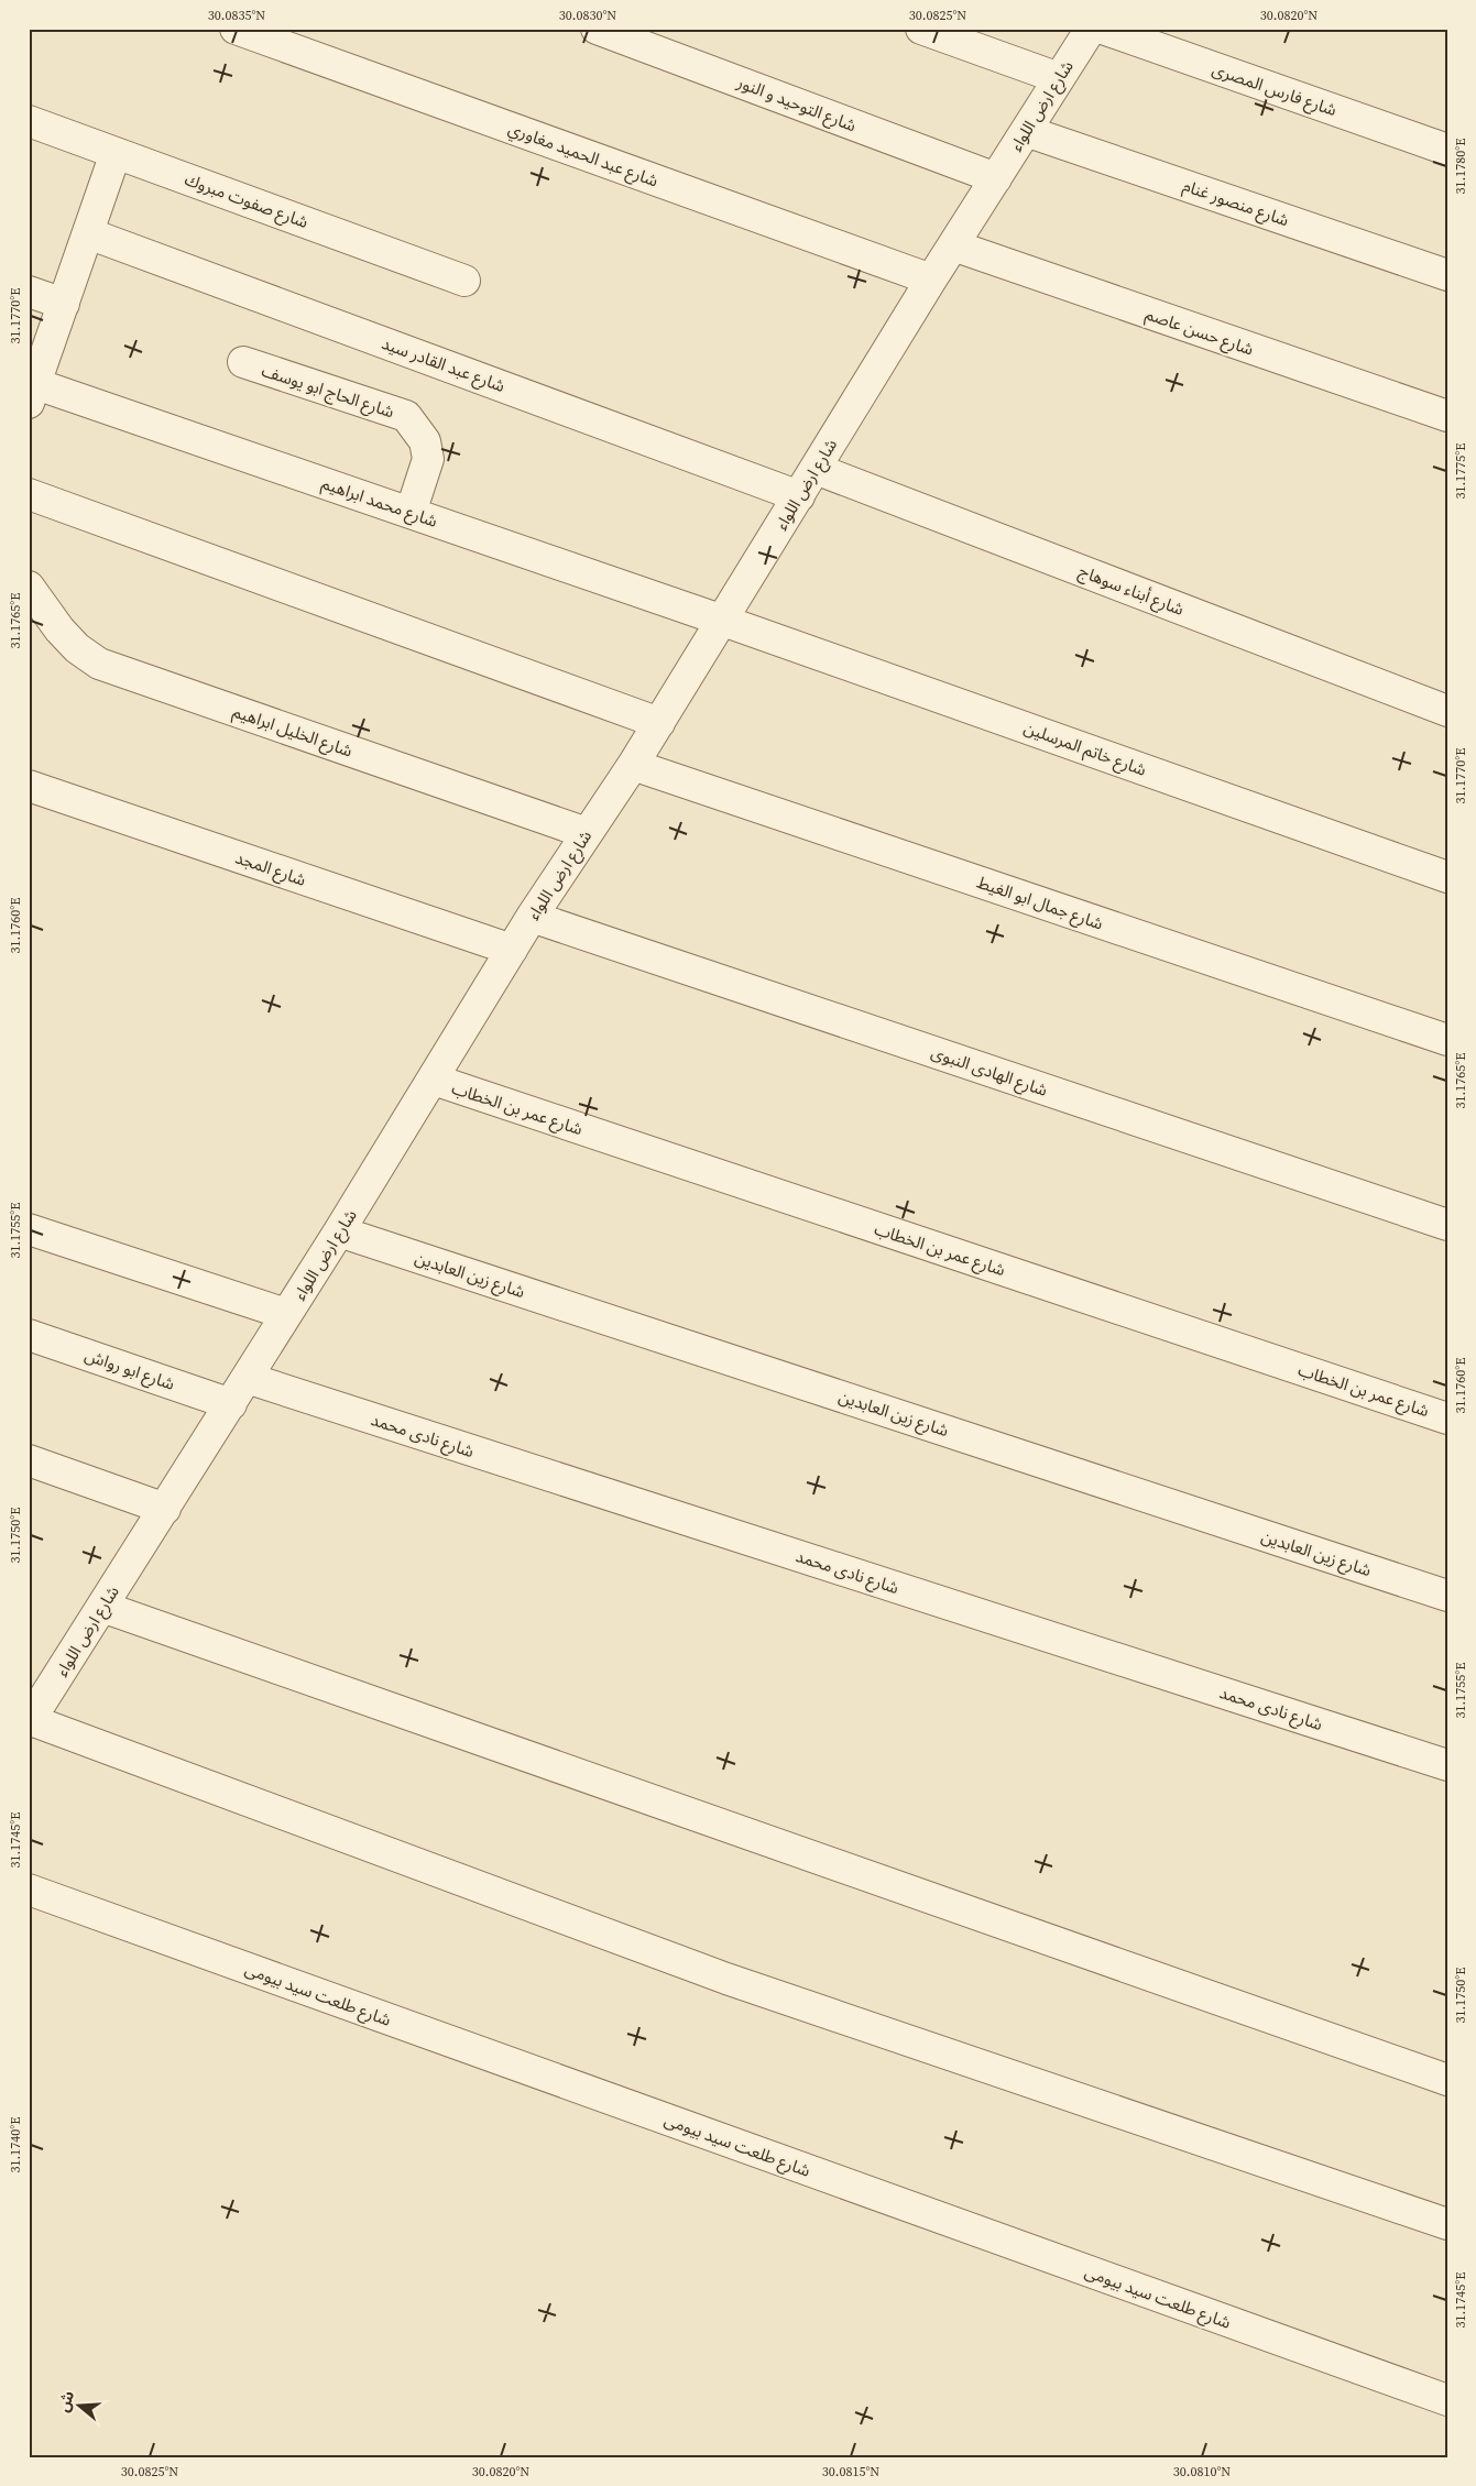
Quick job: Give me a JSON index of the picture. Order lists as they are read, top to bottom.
{
  "streets": {
    "street": [
      "شارع فارس المصرى",
      "شارع التوحيد و النور",
      "شارع ارض اللواء",
      "شارع عبد الحميد مغاوري",
      "شارع صفوت مبروك",
      "شارع منصور غنام",
      "شارع حسن عاصم",
      "شارع عبد القادر سيد",
      "شارع الحاج ابو يوسف",
      "شارع محمد ابراهيم",
      "شارع أبناء سوهاج",
      "شارع الخليل ابراهيم",
      "شارع خاتم المرسلين",
      "شارع المجد",
      "شارع جمال ابو الغيط",
      "شارع الهادى النبوى",
      "شارع عمر بن الخطاب",
      "شارع زين العابدين",
      "شارع ابو رواش",
      "شارع نادى محمد",
      "شارع طلعت سيد بيومى"
    ]
  },
  "crossings": [
    ["شارع التوحيد و النور", "شارع ارض اللواء"],
    ["شارع ارض اللواء", "شارع عبد الحميد مغاوري"],
    ["شارع ارض اللواء", "شارع منصور غنام"],
    ["شارع ارض اللواء", "شارع حسن عاصم"],
    ["شارع ارض اللواء", "شارع عبد القادر سيد"],
    ["شارع ارض اللواء", "شارع محمد ابراهيم"],
    ["شارع ارض اللواء", "شارع أبناء سوهاج"],
    ["شارع ارض اللواء", "شارع الخليل ابراهيم"],
    ["شارع ارض اللواء", "شارع خاتم المرسلين"],
    ["شارع ارض اللواء", "شارع المجد"],
    ["شارع ارض اللواء", "شارع جمال ابو الغيط"],
    ["شارع ارض اللواء", "شارع الهادى النبوى"],
    ["شارع ارض اللواء", "شارع عمر بن الخطاب"],
    ["شارع ارض اللواء", "شارع زين العابدين"],
    ["شارع ارض اللواء", "شارع ابو رواش"],
    ["شارع ارض اللواء", "شارع نادى محمد"],
    ["شارع الحاج ابو يوسف", "شارع محمد ابراهيم"],
    ["شارع محمد ابراهيم", "شارع خاتم المرسلين"]
  ],
  "north": "left",
  "coordinates": [
    "30.0835°N",
    "30.0830°N",
    "30.0825°N",
    "30.0820°N",
    "31.1780°E",
    "31.1770°E",
    "31.1775°E",
    "31.1765°E",
    "31.1760°E",
    "31.1755°E",
    "31.1750°E",
    "31.1745°E",
    "31.1740°E",
    "30.0815°N",
    "30.0810°N"
  ]
}
